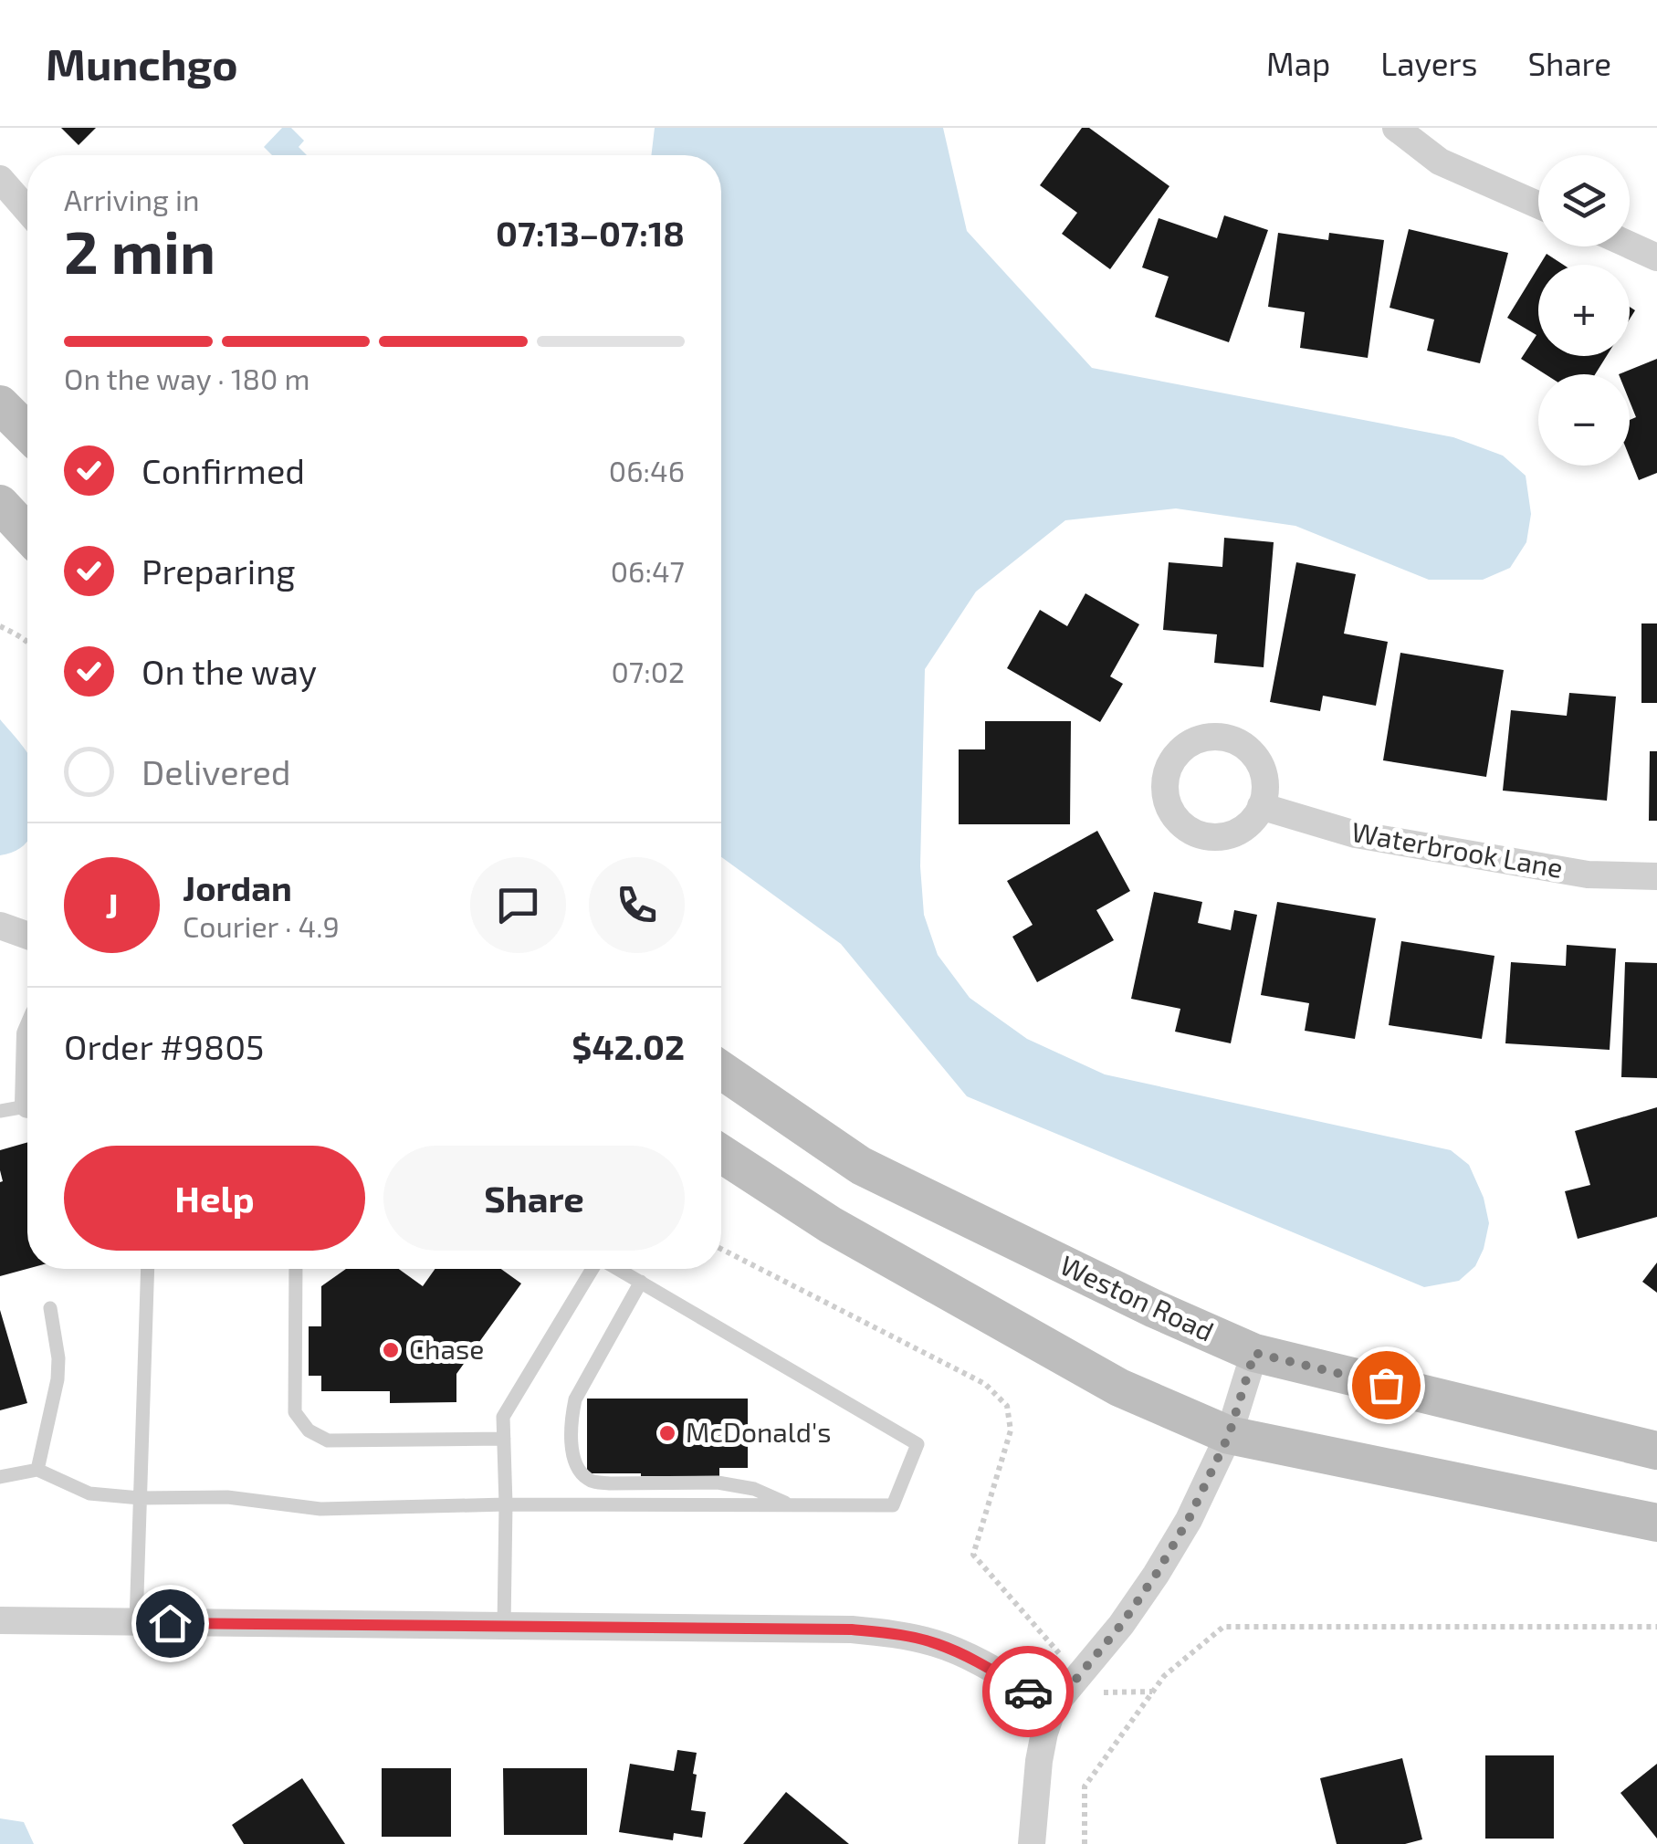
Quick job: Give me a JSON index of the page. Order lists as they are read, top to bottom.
{
  "streets": {
    "main road": ["Weston Road"],
    "street": ["Waterbrook Lane"]
  },
  "places": ["Chase", "McDonald's"],
  "page": {
    "header": "Munchgo",
    "nav": ["Map", "Layers", "Share"],
    "map_buttons": ["+", "−"],
    "heading": ["2 min", "Arriving in", "07:13–07:18"],
    "panel": [
      "Jordan",
      "Courier · 4.9",
      "Order #9805",
      "$42.02"
    ],
    "bar": "On the way · 180 m",
    "list": [
      ["Confirmed", "06:46"],
      ["Preparing", "06:47"],
      ["On the way", "07:02"],
      "Delivered"
    ],
    "round": "J",
    "buttons": ["Help", "Share"]
  }
}
